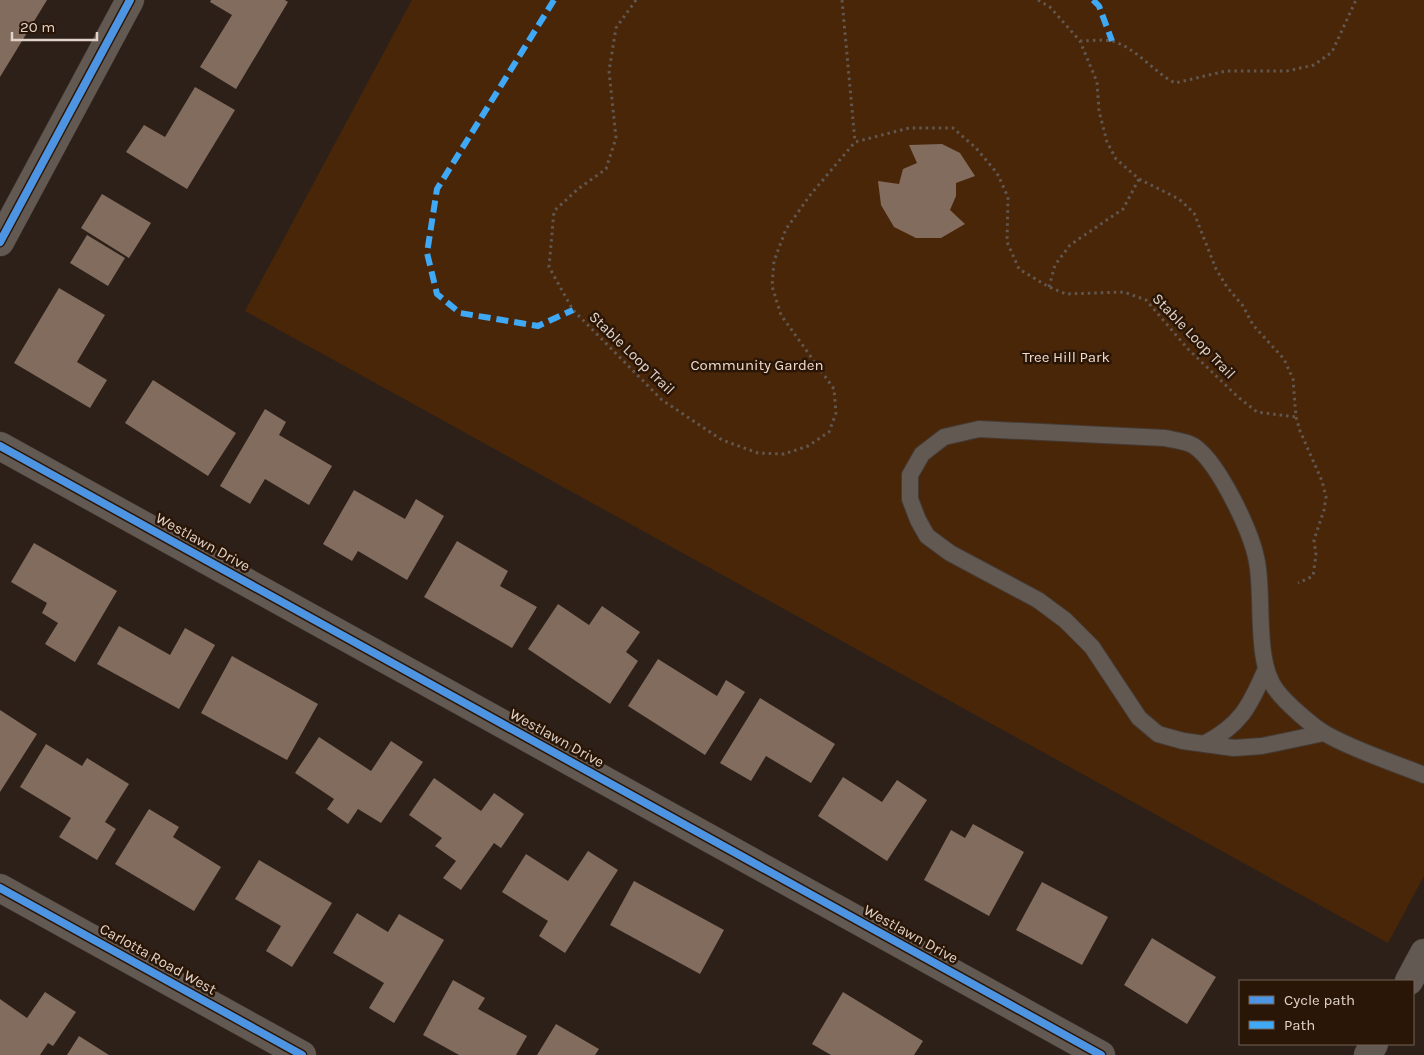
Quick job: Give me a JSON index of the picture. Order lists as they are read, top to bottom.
{
  "streets": {
    "street": ["Westlawn Drive", "Carlotta Road West"],
    "path": ["Stable Loop Trail"]
  },
  "parks": ["Tree Hill Park", "Community Garden"],
  "legend": ["Cycle path", "Path"],
  "scale_bar": "20 m"
}
